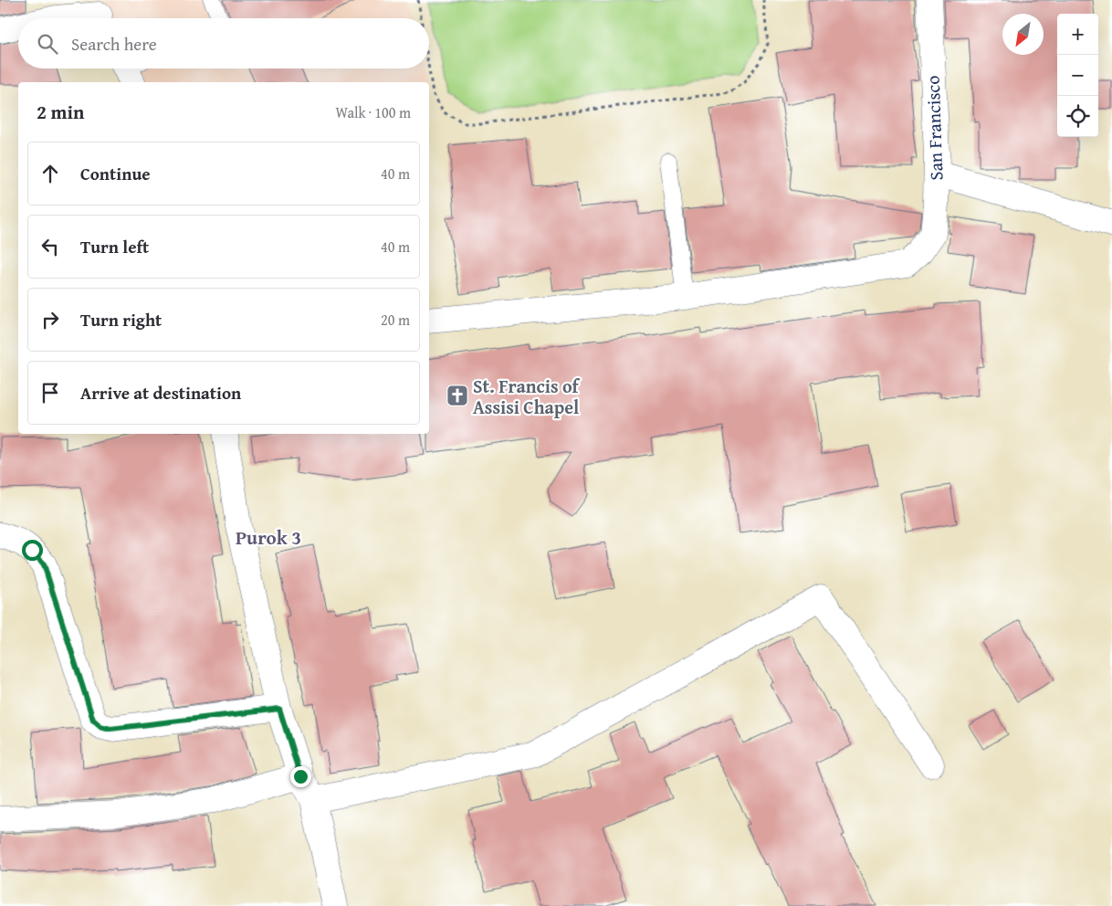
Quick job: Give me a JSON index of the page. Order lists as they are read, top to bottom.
{
  "streets": {
    "street": ["San Francisco"]
  },
  "districts": ["Purok 3"],
  "places": {
    "church": ["St. Francis of Assisi Chapel"]
  },
  "north": "bottom left",
  "page": {
    "map_buttons": ["+", "−"],
    "search": "Search here",
    "heading": ["2 min", "Walk · 100 m"],
    "list": [
      ["Continue", "40 m"],
      ["Turn left", "40 m"],
      ["Turn right", "20 m"],
      "Arrive at destination"
    ]
  }
}
